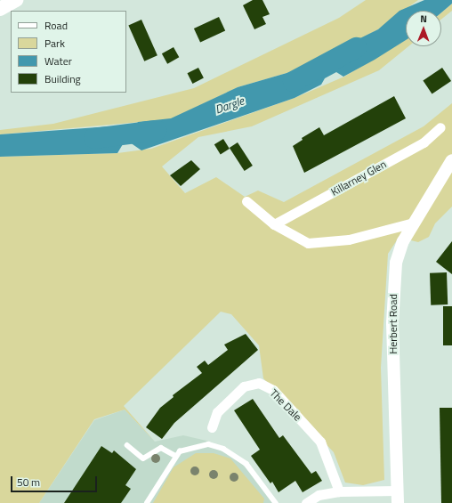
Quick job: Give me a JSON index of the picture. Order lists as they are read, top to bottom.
{
  "streets": {
    "street": ["Killarney Glen", "Herbert Road", "The Dale"]
  },
  "water": ["Dargle"],
  "legend": [
    "Road",
    "Park",
    "Water",
    "Building"
  ],
  "scale_bar": "50 m",
  "north": "top"
}
